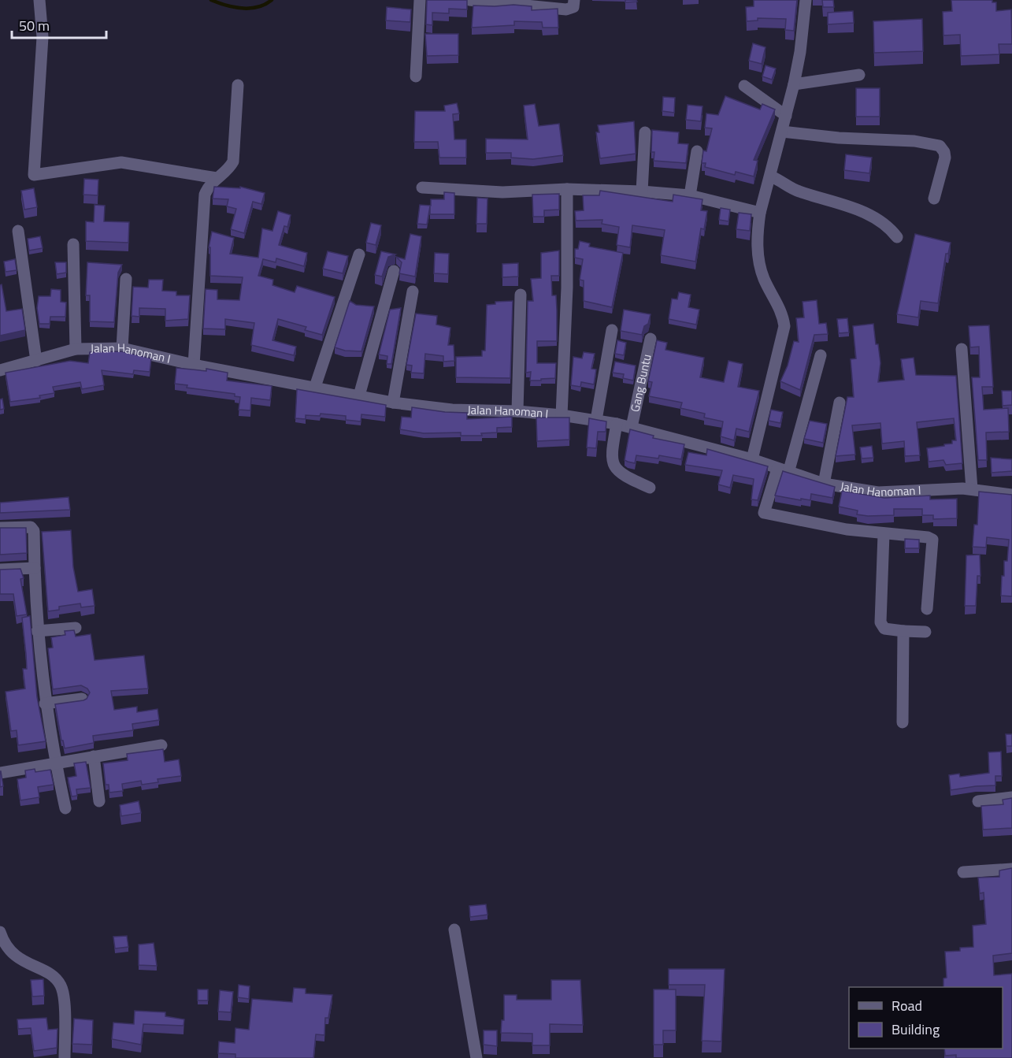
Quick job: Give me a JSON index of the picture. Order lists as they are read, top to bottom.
{
  "streets": {
    "street": ["Jalan Hanoman I", "Gang Buntu"]
  },
  "crossings": [
    ["Jalan Hanoman I", "Gang Buntu"]
  ],
  "legend": ["Road", "Building"],
  "scale_bar": "50 m"
}
